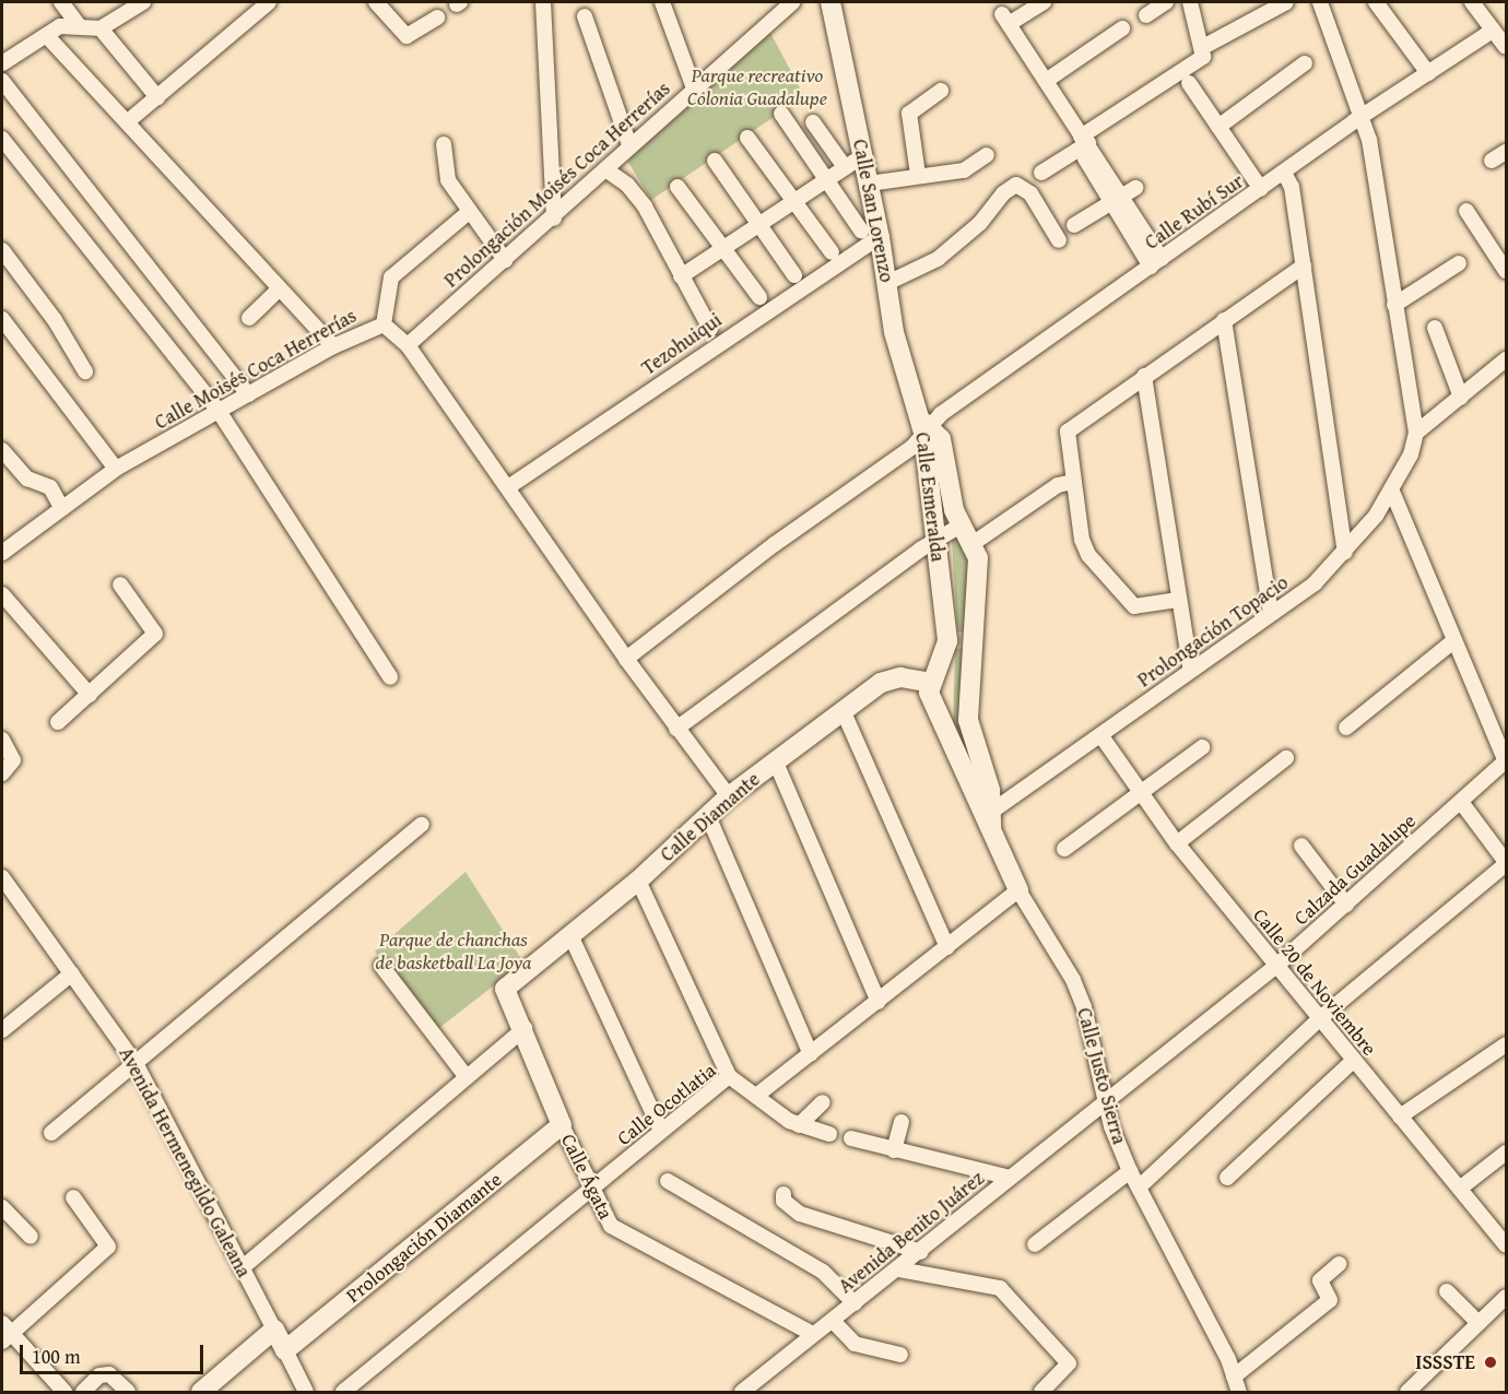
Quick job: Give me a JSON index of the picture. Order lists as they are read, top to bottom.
{
  "streets": {
    "street": [
      "Prolongación Moisés Coca Herrerías",
      "Calle San Lorenzo",
      "Calle Rubí Sur",
      "Tezohuiqui",
      "Calle Moisés Coca Herrerías",
      "Calle Esmeralda",
      "Prolongación Topacio",
      "Calle Diamante",
      "Calzada Guadalupe",
      "Calle 20 de Noviembre",
      "Calle Justo Sierra",
      "Calle Ocotlatia",
      "Avenida Hermenegildo Galeana",
      "Calle Ágata",
      "Avenida Benito Juárez",
      "Prolongación Diamante"
    ]
  },
  "crossings": [
    ["Prolongación Moisés Coca Herrerías", "Calle Moisés Coca Herrerías"],
    ["Calle San Lorenzo", "Calle Rubí Sur"],
    ["Calle San Lorenzo", "Tezohuiqui"],
    ["Calle San Lorenzo", "Calle Esmeralda"],
    ["Calle Rubí Sur", "Calle Moisés Coca Herrerías"],
    ["Calle Rubí Sur", "Calle Esmeralda"],
    ["Tezohuiqui", "Calle Moisés Coca Herrerías"],
    ["Calle Moisés Coca Herrerías", "Calle Diamante"],
    ["Calle Esmeralda", "Prolongación Topacio"],
    ["Calle Esmeralda", "Calle Diamante"],
    ["Calle Esmeralda", "Calle Justo Sierra"],
    ["Prolongación Topacio", "Calle 20 de Noviembre"],
    ["Prolongación Topacio", "Calle Justo Sierra"],
    ["Calle Diamante", "Calle Ágata"],
    ["Calzada Guadalupe", "Calle 20 de Noviembre"],
    ["Calzada Guadalupe", "Calle Justo Sierra"],
    ["Calzada Guadalupe", "Avenida Benito Juárez"],
    ["Calle Justo Sierra", "Avenida Benito Juárez"],
    ["Calle Ocotlatia", "Calle Ágata"],
    ["Avenida Hermenegildo Galeana", "Prolongación Diamante"],
    ["Calle Ágata", "Avenida Benito Juárez"],
    ["Calle Ágata", "Prolongación Diamante"]
  ],
  "parks": ["Parque recreativo Colonia Guadalupe", "Parque de chanchas de basketball La Joya"],
  "places": ["ISSSTE"],
  "scale_bar": "100 m"
}
